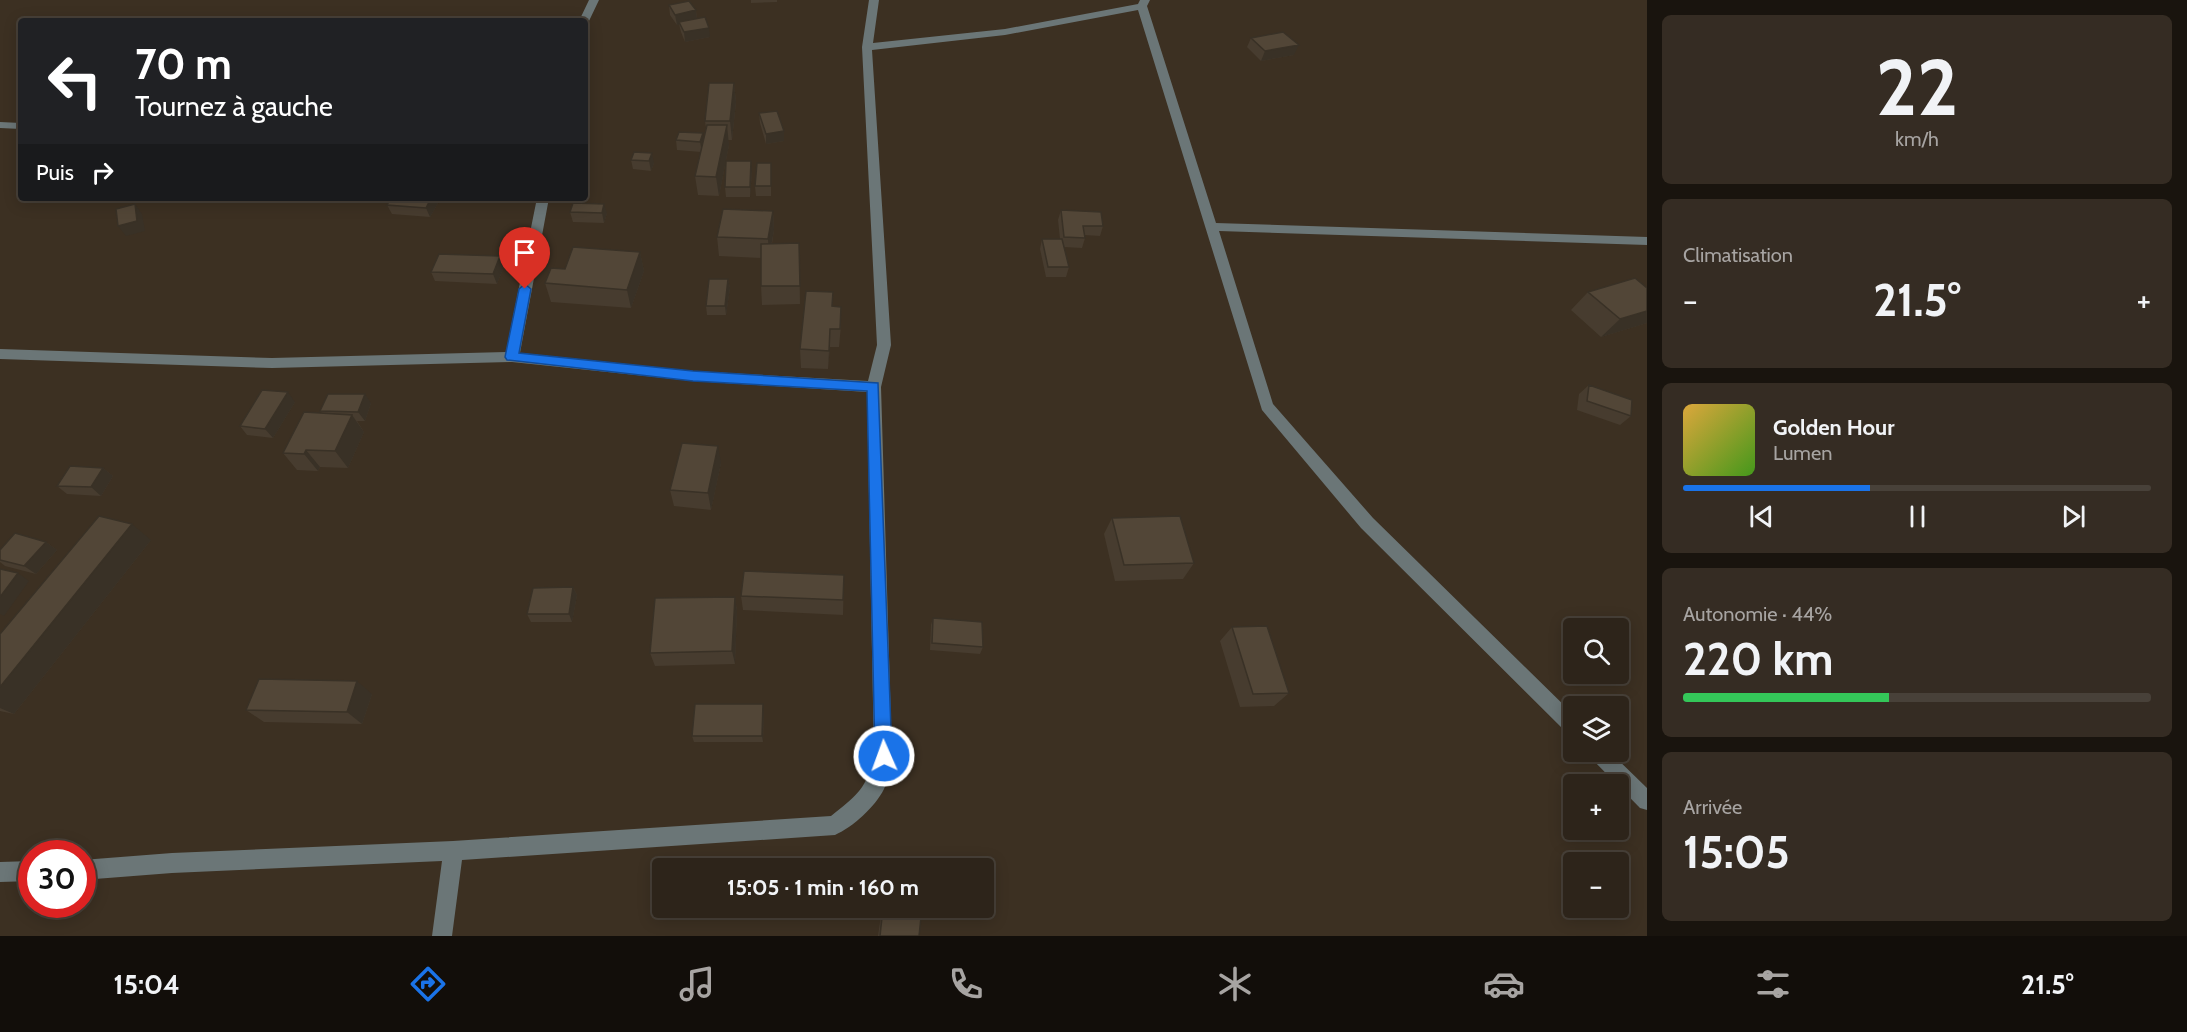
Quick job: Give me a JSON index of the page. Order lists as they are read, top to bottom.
{
  "page": {
    "tile": [
      ["22", "km/h"],
      "Climatisation",
      ["Autonomie · 44%", "220 km"],
      ["Arrivée", "15:05"]
    ],
    "turn": ["70 m", "Tournez à gauche"],
    "then": "Puis",
    "heat": ["−", "21.5°", "+"],
    "song": ["Golden Hour", "Lumen"],
    "map_buttons": ["+", "−"],
    "limit": "30",
    "trip": "15:05 · 1 min · 160 m",
    "tabs": ["15:04", "21.5°"]
  }
}
